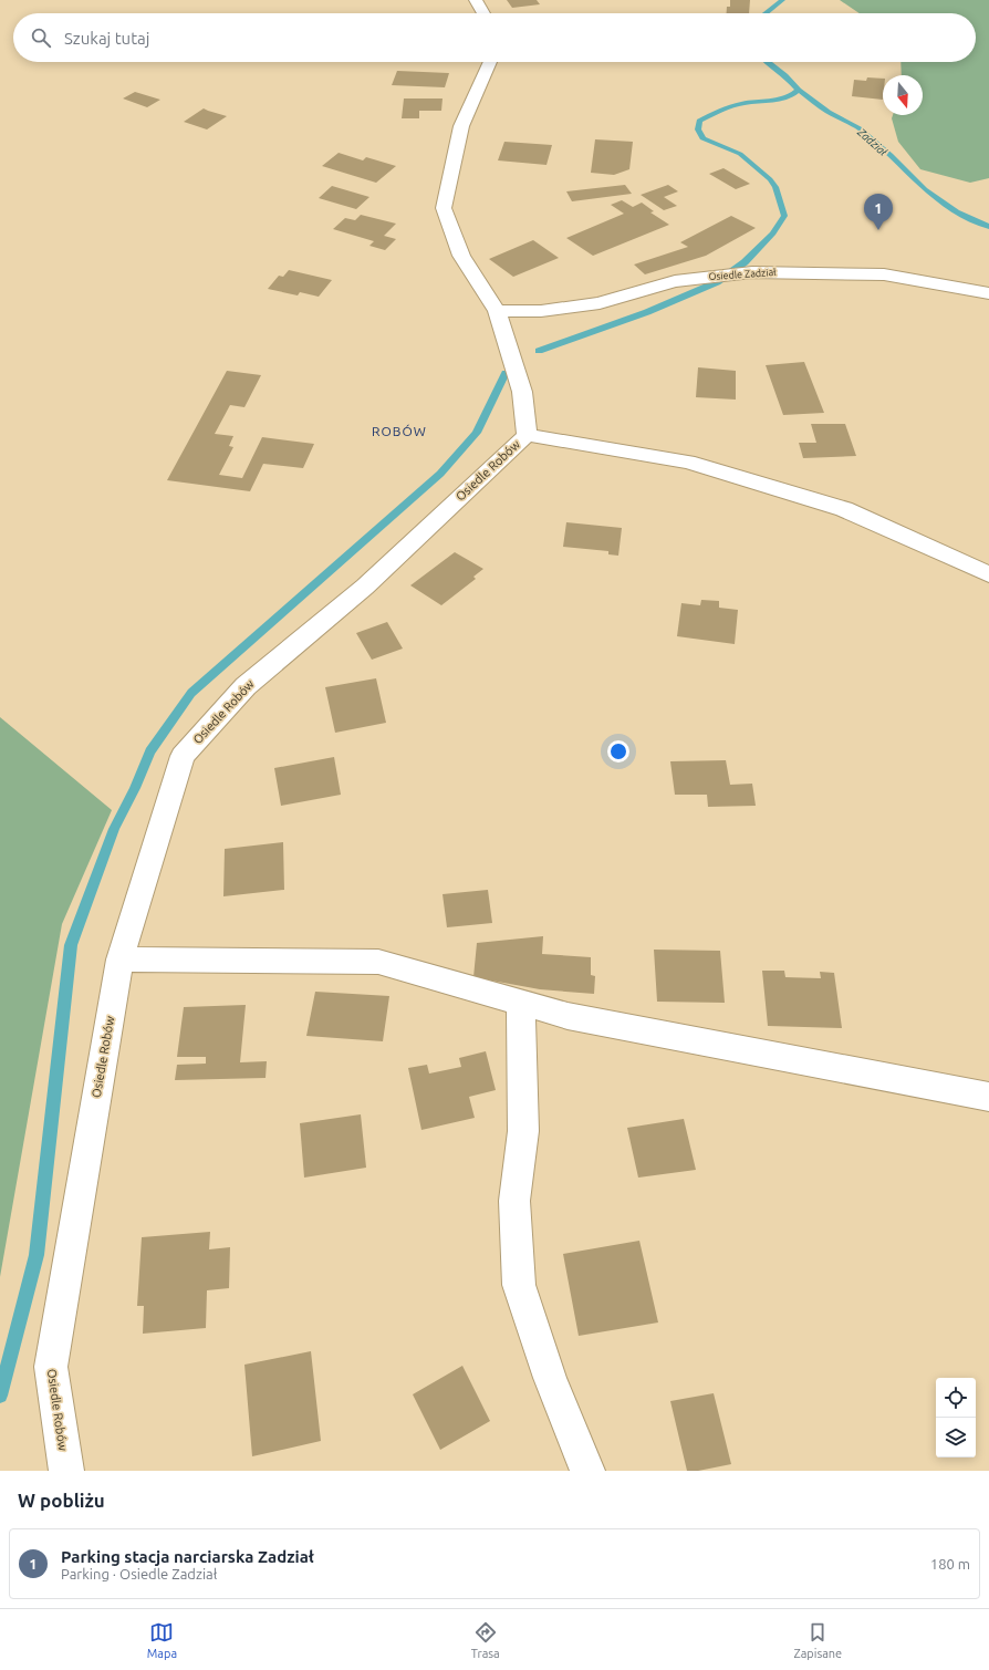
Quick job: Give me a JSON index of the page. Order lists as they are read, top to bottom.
{
  "streets": {
    "street": ["Osiedle Zadział", "Osiedle Robów"]
  },
  "crossings": [
    ["Osiedle Zadział", "Osiedle Robów"]
  ],
  "districts": ["ROBÓW"],
  "water": ["Zadział"],
  "north": "bottom",
  "page": {
    "search": "Szukaj tutaj",
    "pins": "1",
    "heading": "W pobliżu",
    "list": [
      {
        "mark": "1",
        "name": "Parking stacja narciarska Zadział",
        "note": "Parking · Osiedle Zadział",
        "value": "180 m"
      }
    ],
    "nav": ["Mapa", "Trasa", "Zapisane"]
  }
}
